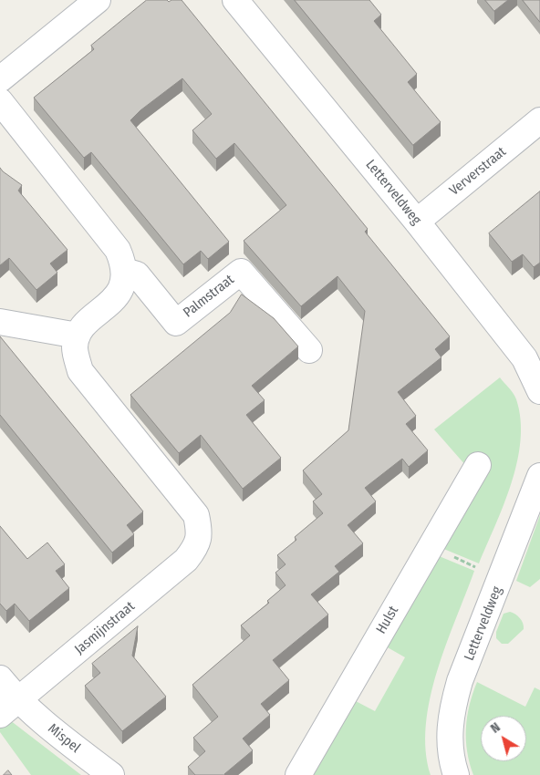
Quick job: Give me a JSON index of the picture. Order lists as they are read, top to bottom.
{
  "streets": {
    "street": [
      "Ververstraat",
      "Letterveldweg",
      "Palmstraat",
      "Hulst",
      "Jasmijnstraat",
      "Mispel"
    ]
  },
  "crossings": [
    ["Ververstraat", "Letterveldweg"],
    ["Jasmijnstraat", "Mispel"]
  ],
  "north": "top left"
}
